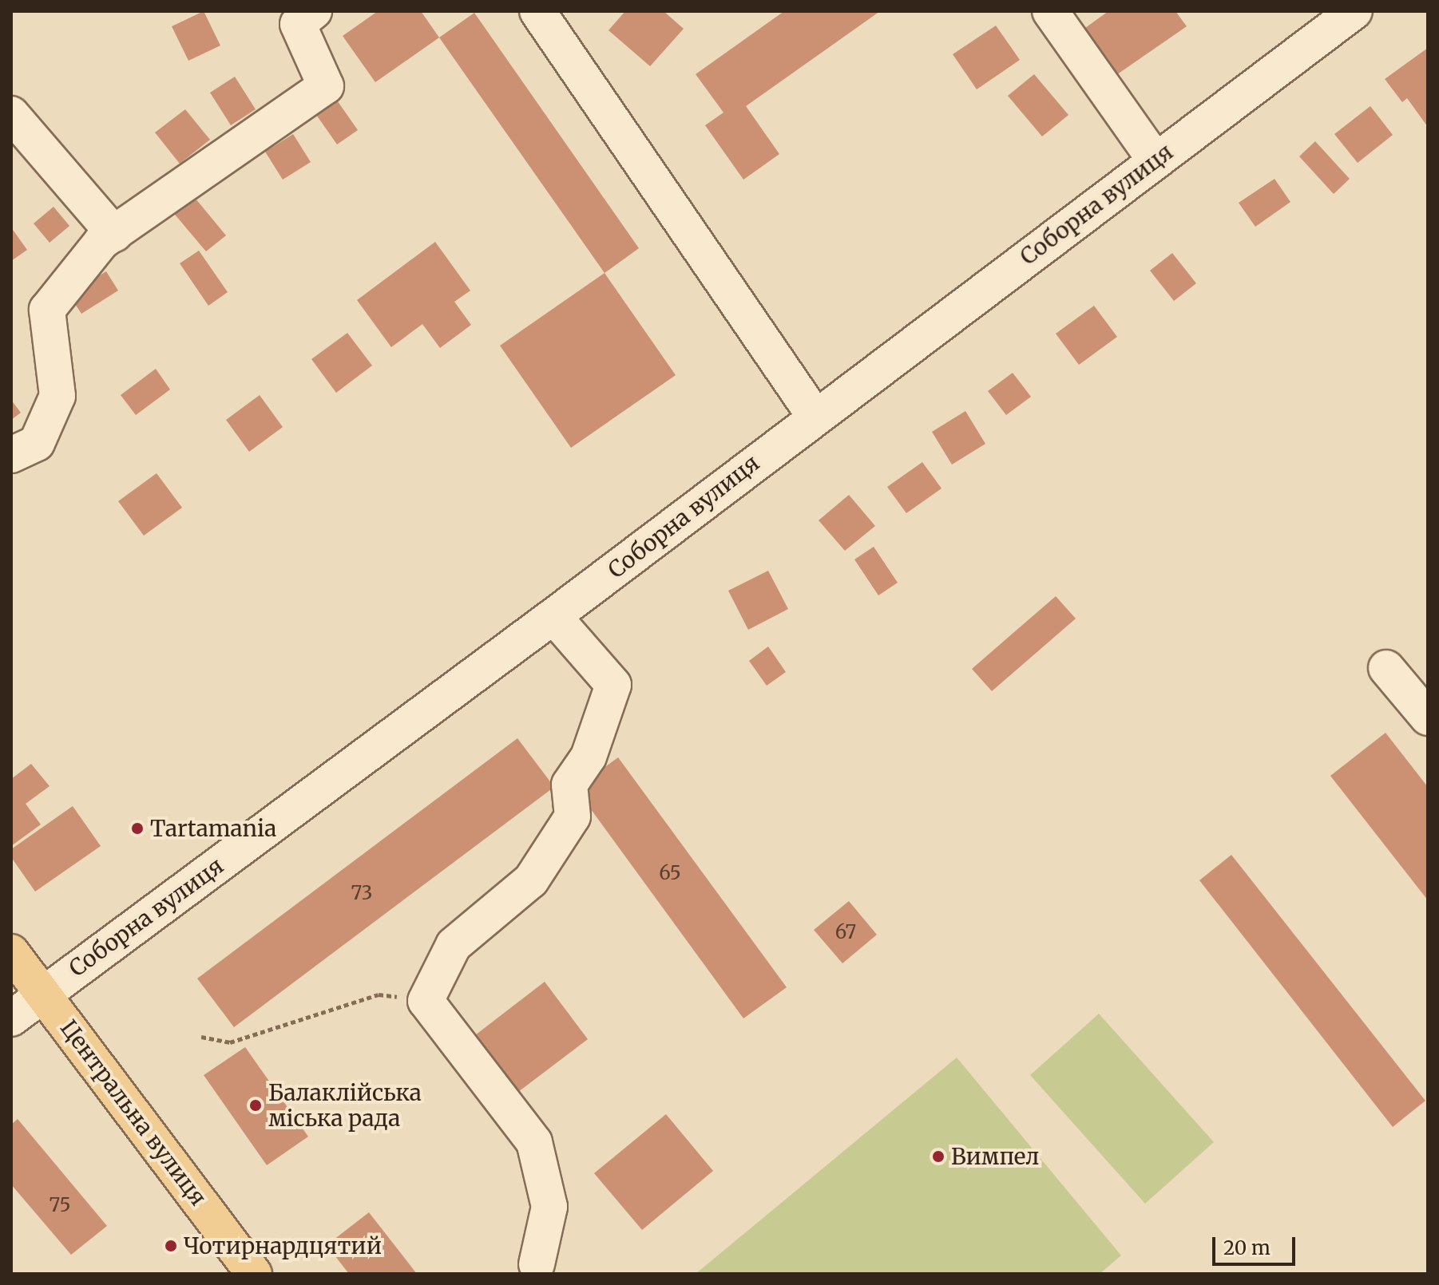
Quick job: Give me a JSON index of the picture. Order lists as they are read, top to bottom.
{
  "streets": {
    "main road": ["Центральна вулиця"],
    "street": ["Соборна вулиця"]
  },
  "crossings": [
    ["Соборна вулиця", "Центральна вулиця"]
  ],
  "places": [
    "Tartamania",
    "Балаклійська міська рада",
    "Вимпел",
    "Чотирнардцятий"
  ],
  "house_numbers": [
    "65",
    "73",
    "67",
    "75"
  ],
  "scale_bar": "20 m"
}
